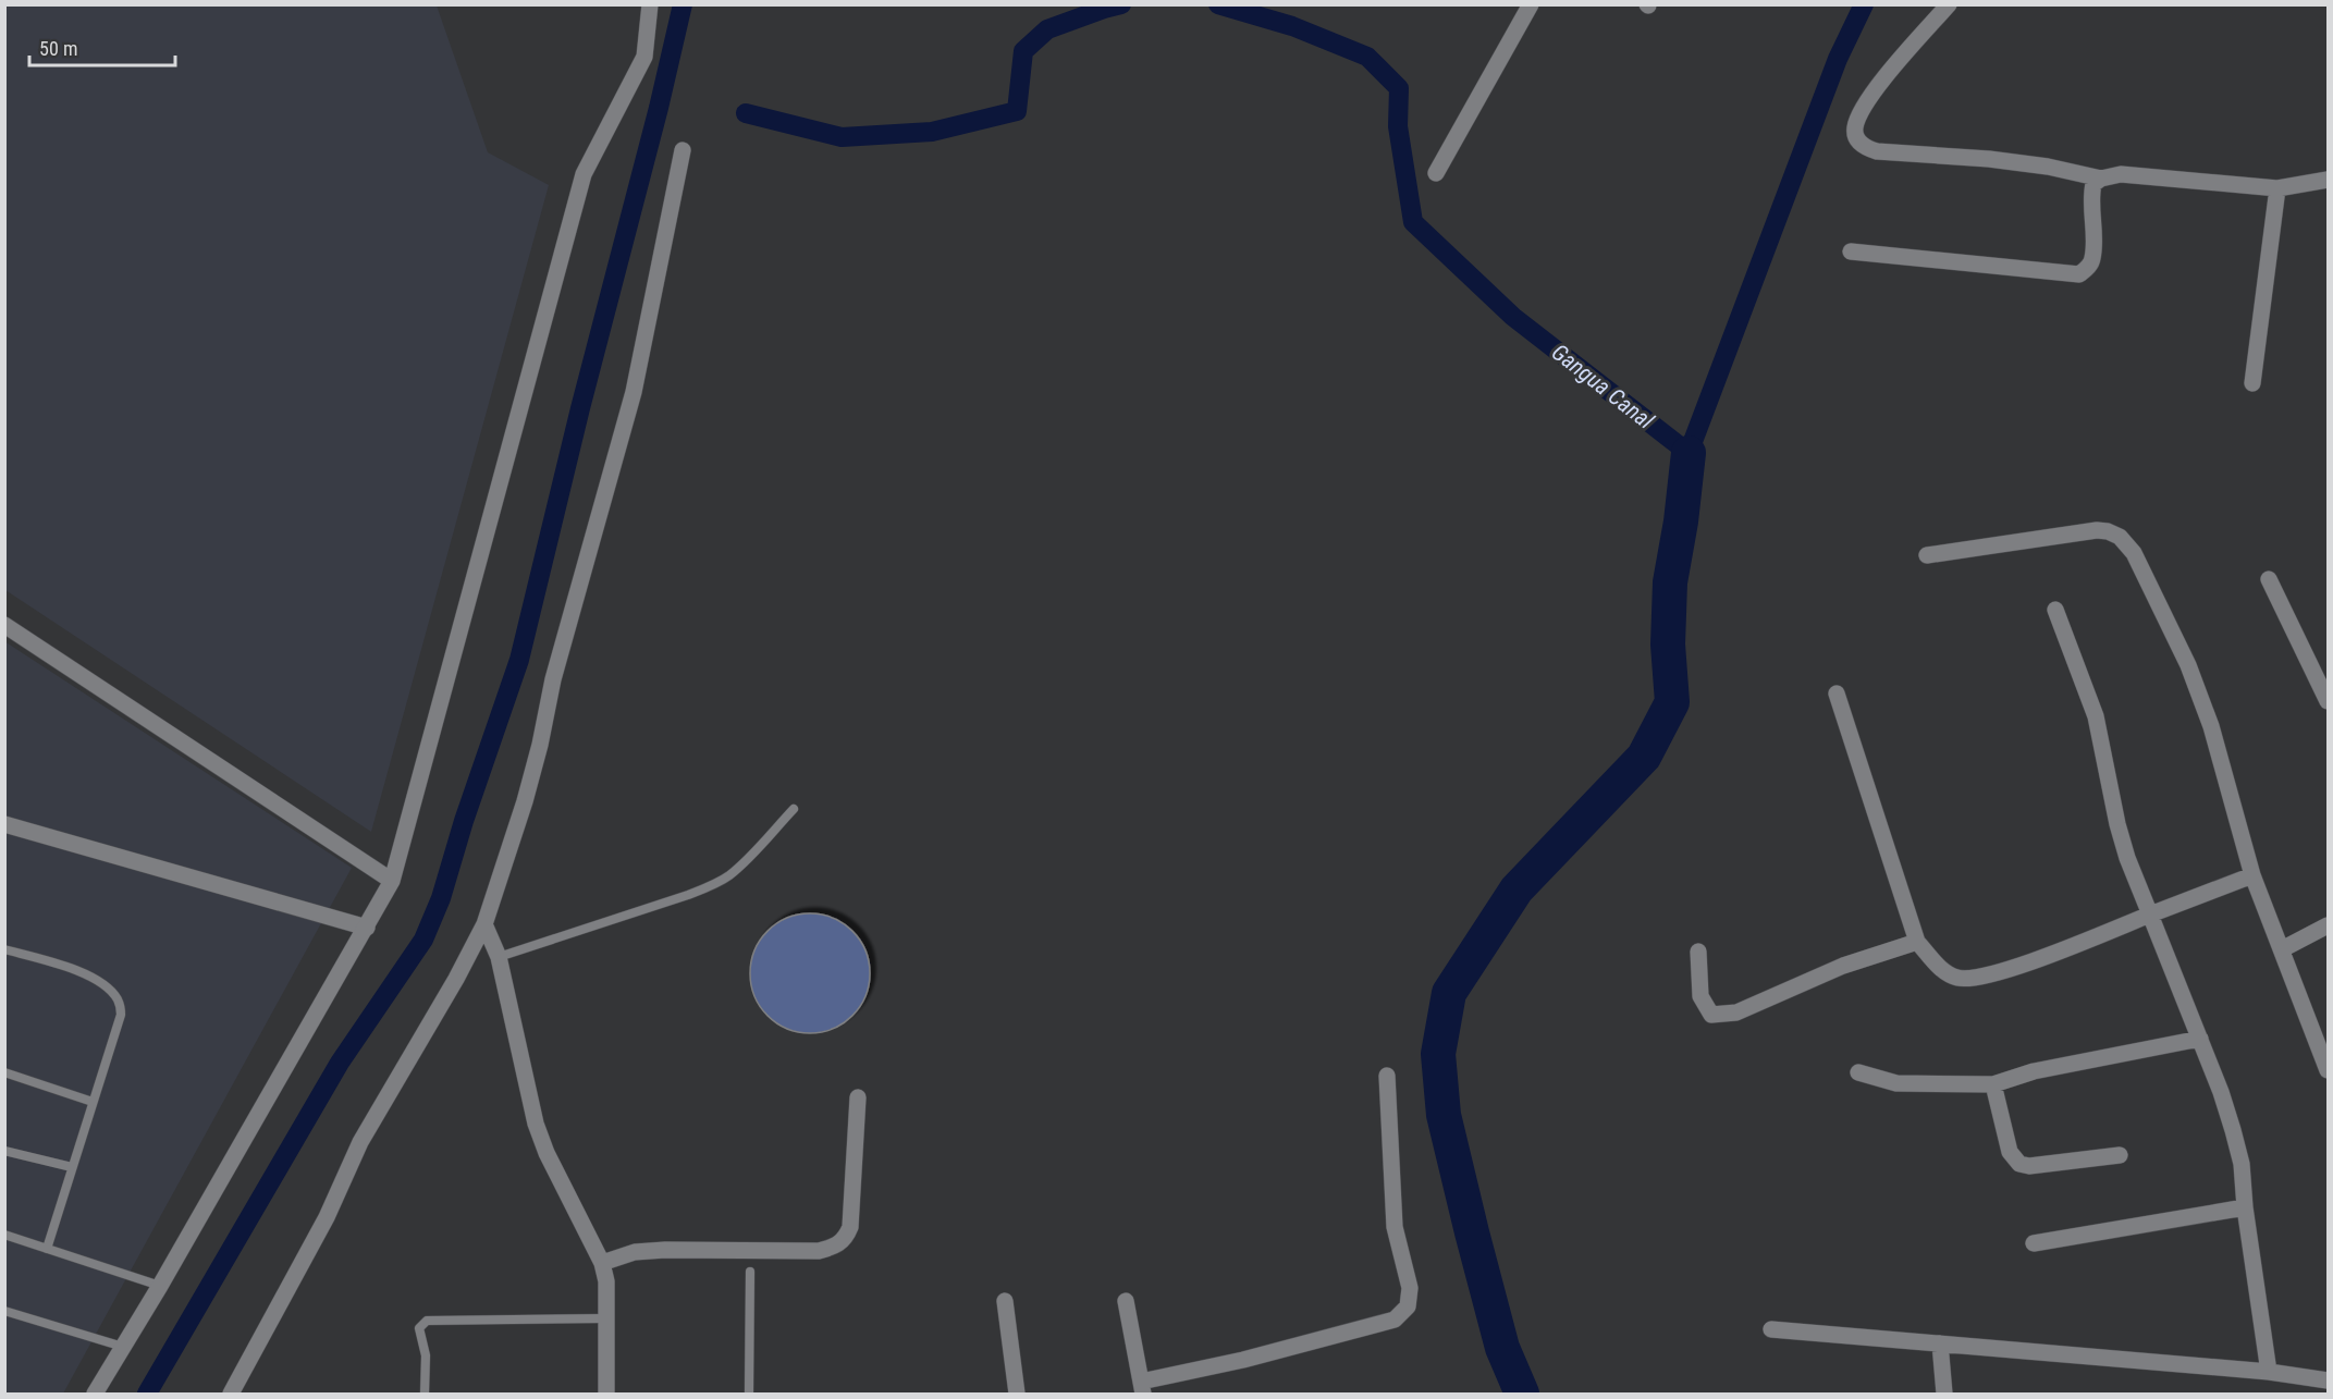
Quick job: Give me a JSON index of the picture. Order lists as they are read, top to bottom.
{
  "water": ["Gangua Canal"],
  "scale_bar": "50 m"
}
